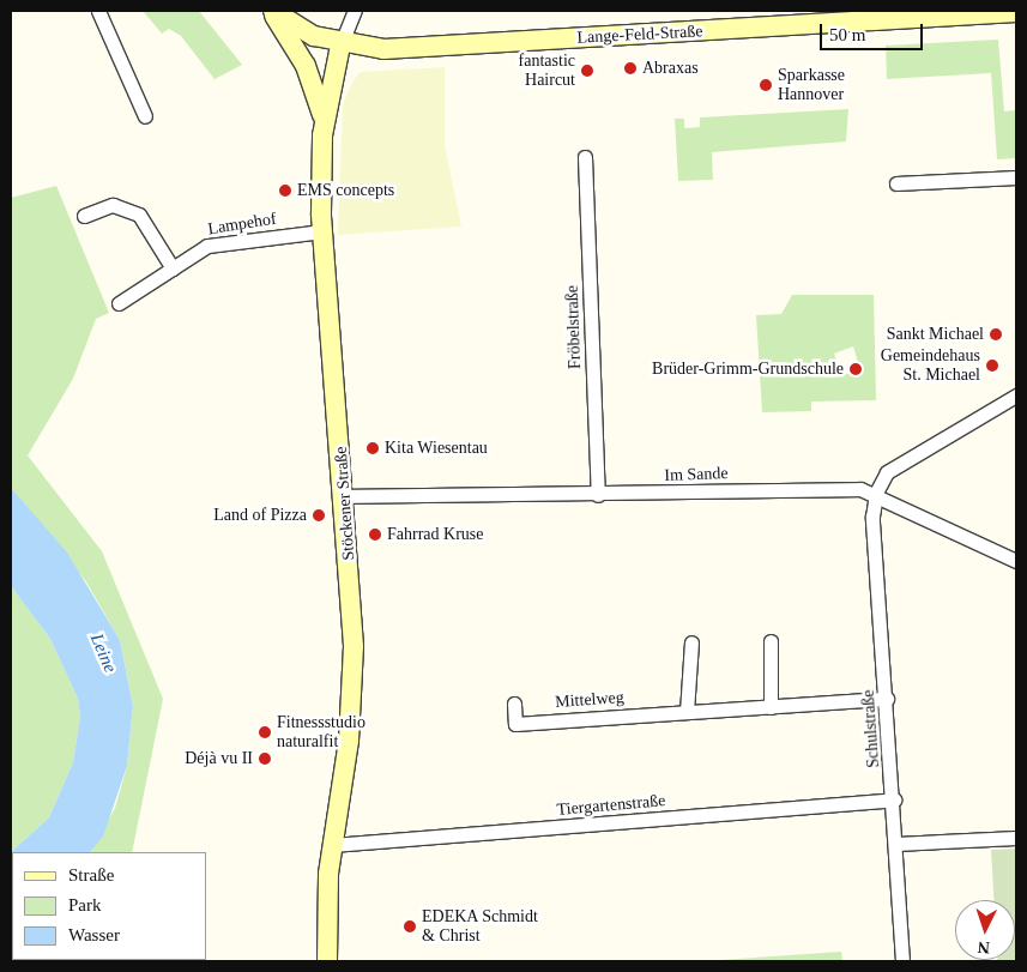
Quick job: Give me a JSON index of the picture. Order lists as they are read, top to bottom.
{
  "streets": {
    "main road": ["Lange-Feld-Straße", "Stöckener Straße"],
    "street": [
      "Lampehof",
      "Fröbelstraße",
      "Im Sande",
      "Mittelweg",
      "Schulstraße",
      "Tiergartenstraße"
    ]
  },
  "crossings": [
    ["Lange-Feld-Straße", "Stöckener Straße"],
    ["Lampehof", "Stöckener Straße"],
    ["Fröbelstraße", "Im Sande"],
    ["Im Sande", "Stöckener Straße"],
    ["Im Sande", "Schulstraße"],
    ["Stöckener Straße", "Tiergartenstraße"],
    ["Mittelweg", "Schulstraße"],
    ["Schulstraße", "Tiergartenstraße"]
  ],
  "water": ["Leine"],
  "places": [
    "Abraxas",
    "fantastic Haircut",
    "Sparkasse Hannover",
    "EMS concepts",
    "Sankt Michael",
    "Gemeindehaus St. Michael",
    "Brüder-Grimm-Grundschule",
    "Kita Wiesentau",
    "Land of Pizza",
    "Fahrrad Kruse",
    "Fitnessstudio naturalfit",
    "Déjà vu II",
    "EDEKA Schmidt & Christ"
  ],
  "legend": ["Straße", "Park", "Wasser"],
  "scale_bar": "50 m",
  "north": "bottom"
}
